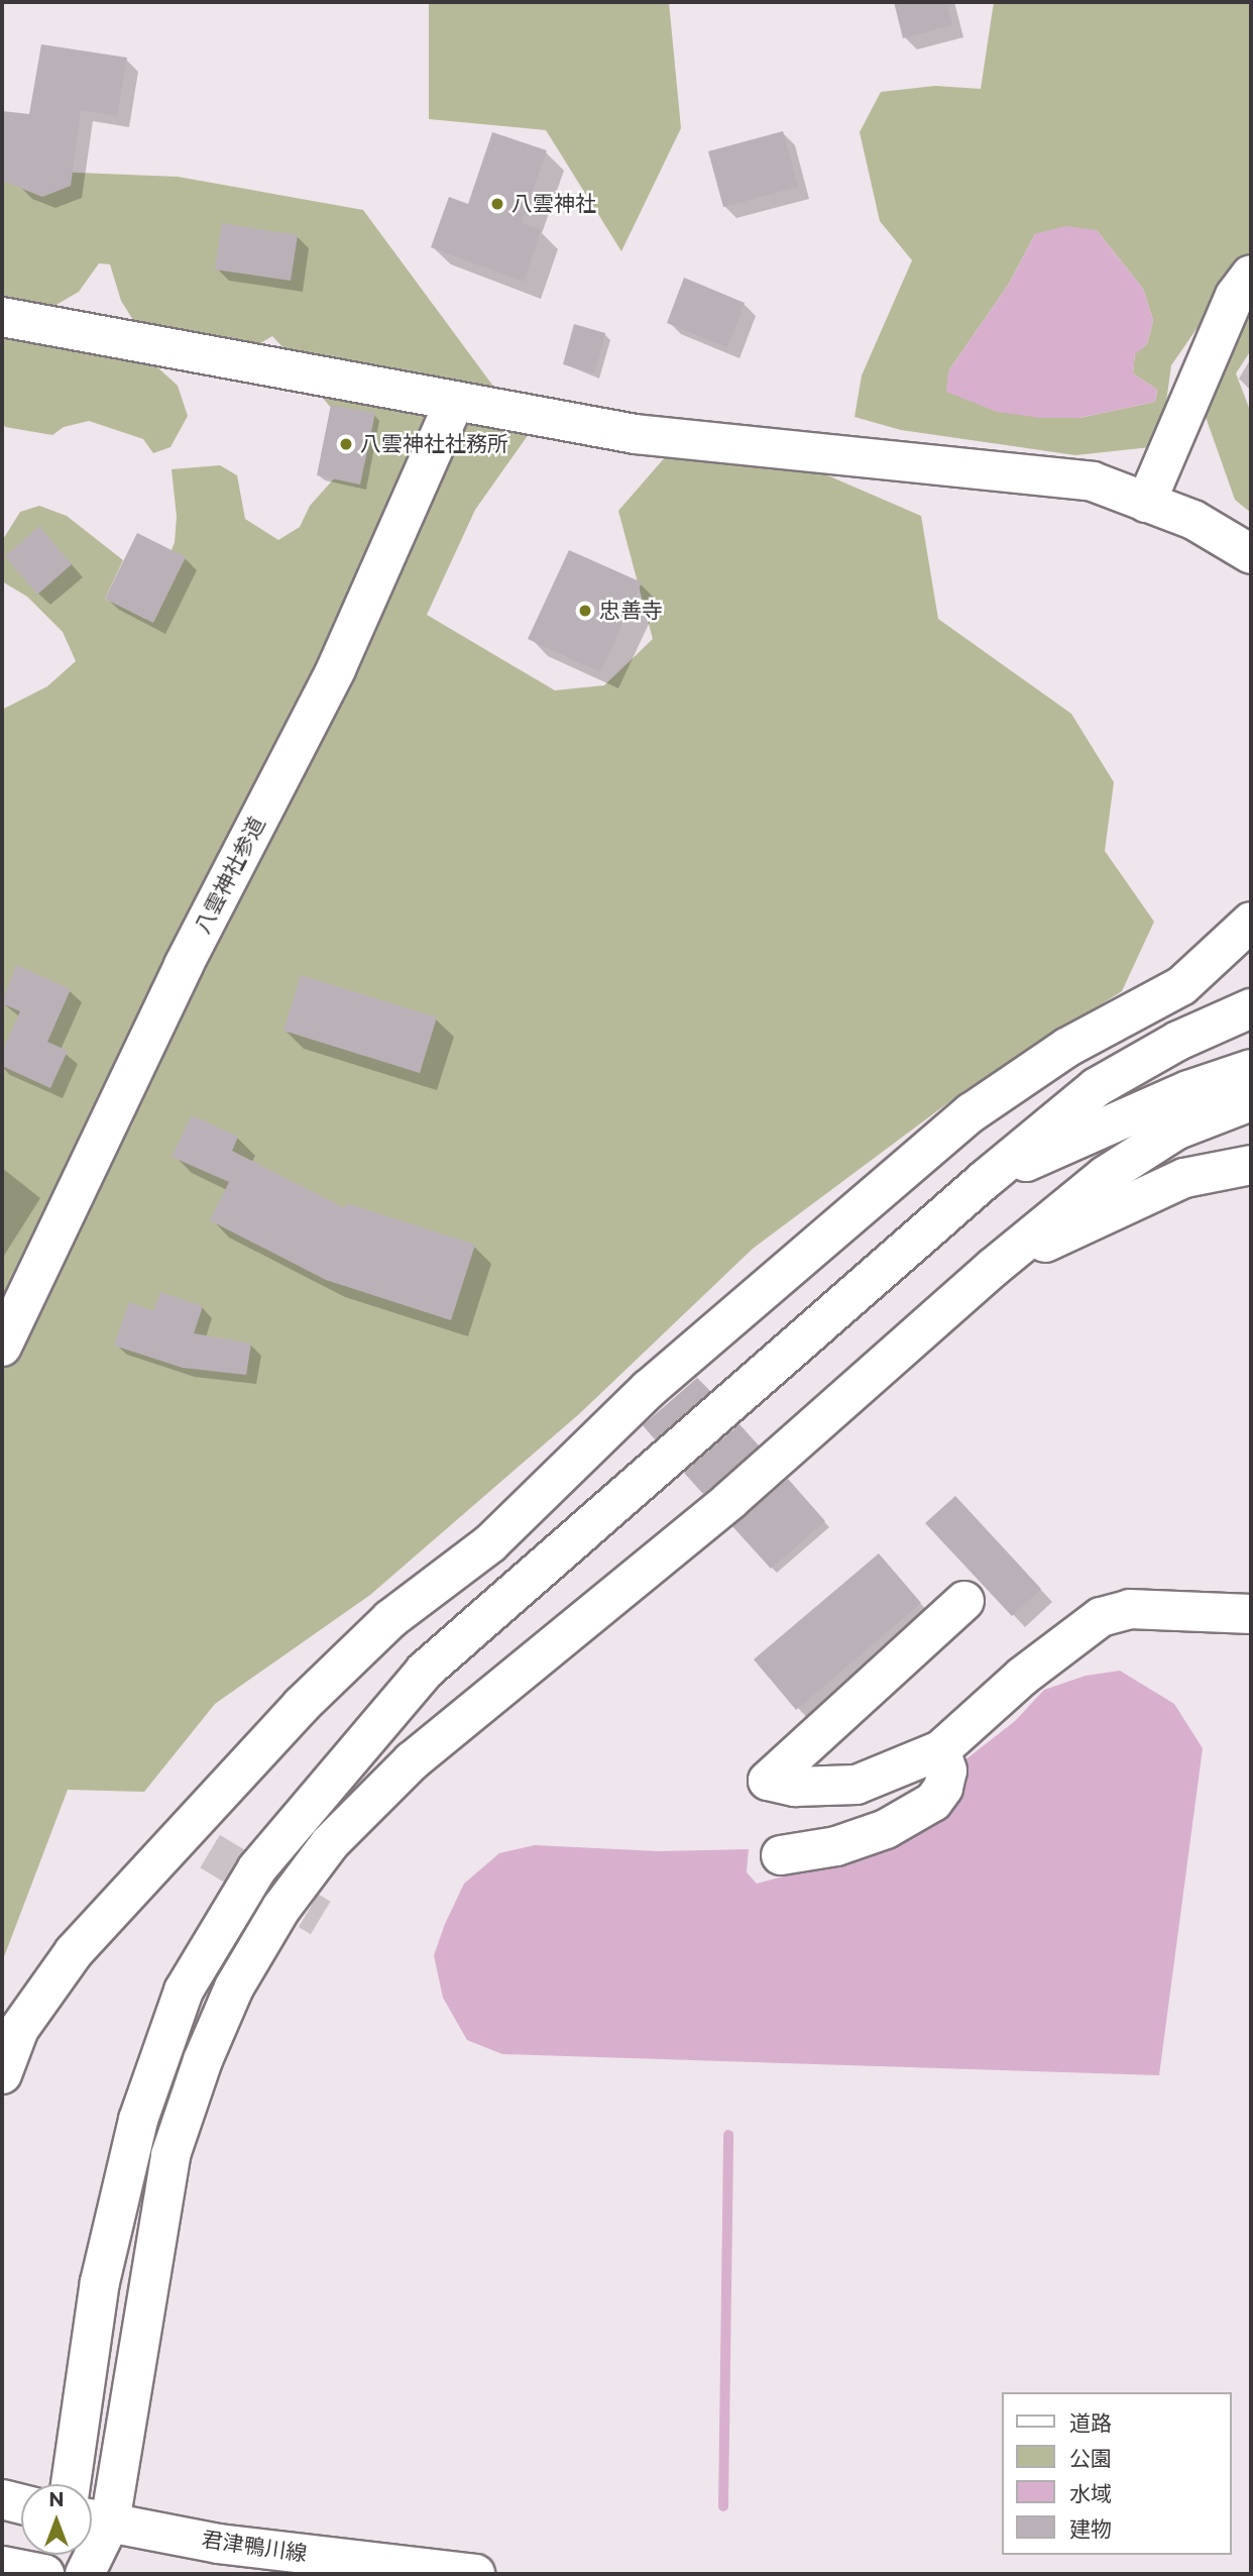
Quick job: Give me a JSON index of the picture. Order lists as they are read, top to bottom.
{
  "streets": {
    "main road": ["八雲神社参道", "君津鴨川線"]
  },
  "places": ["八雲神社", "八雲神社社務所", "忠善寺"],
  "legend": [
    "道路",
    "公園",
    "水域",
    "建物"
  ],
  "north": "top"
}
